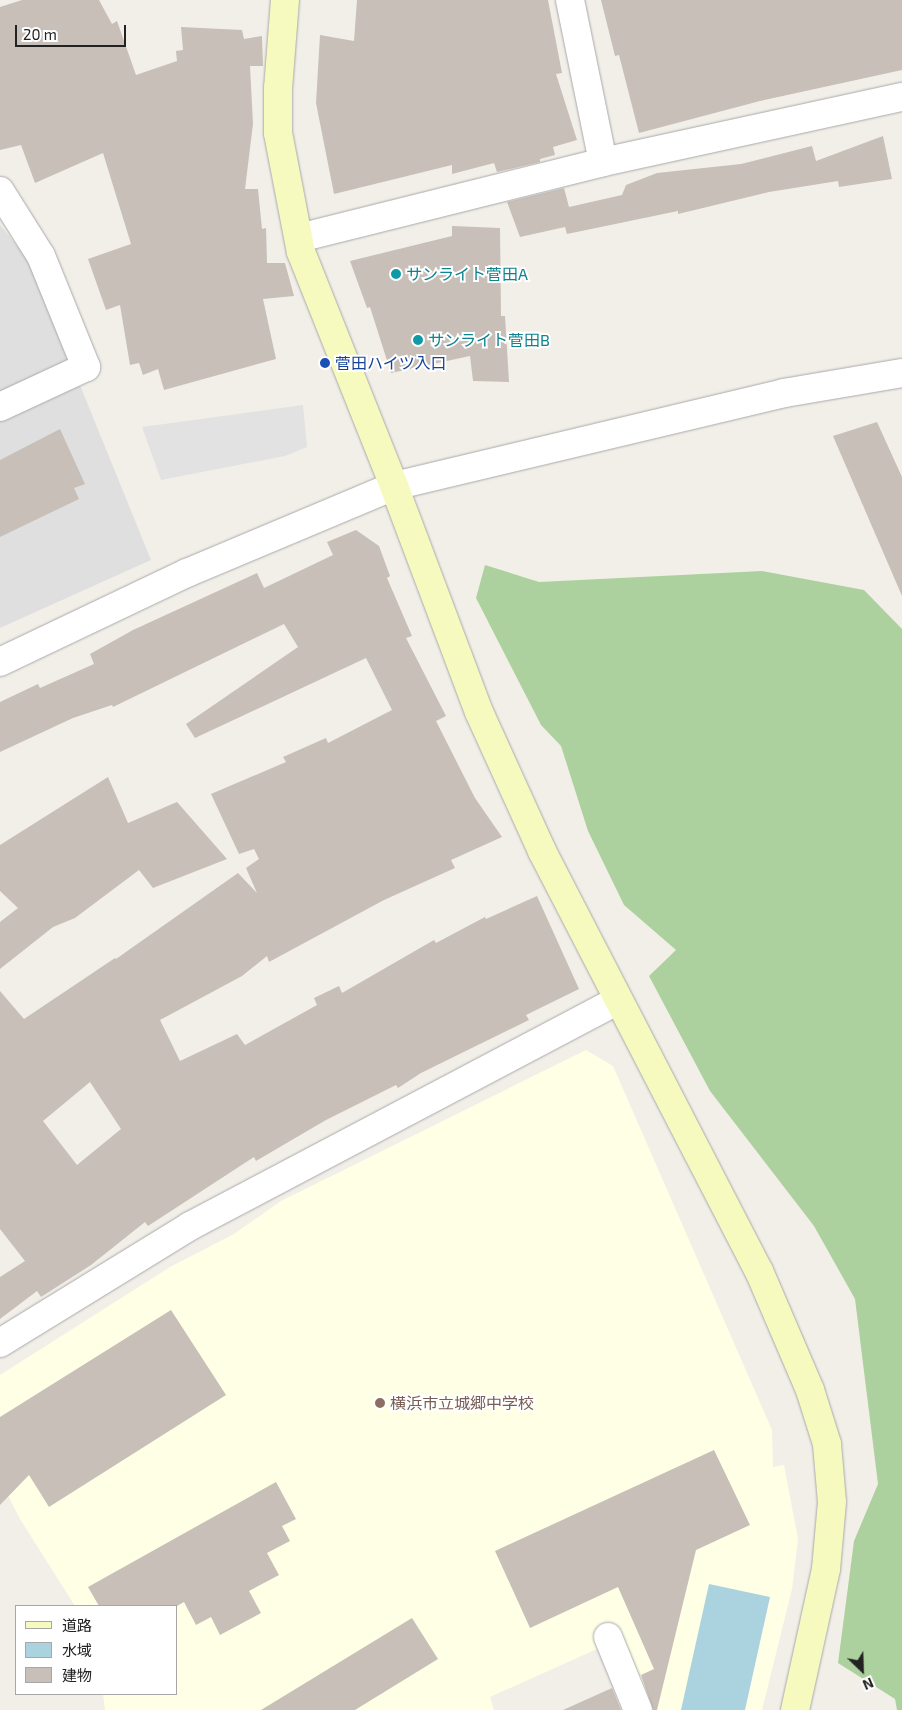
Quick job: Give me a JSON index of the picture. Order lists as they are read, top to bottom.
{
  "places": [
    "サンライト菅田A",
    "サンライト菅田B",
    "菅田ハイツ入口",
    "横浜市立城郷中学校"
  ],
  "legend": ["道路", "水域", "建物"],
  "scale_bar": "20 m",
  "north": "bottom right"
}
